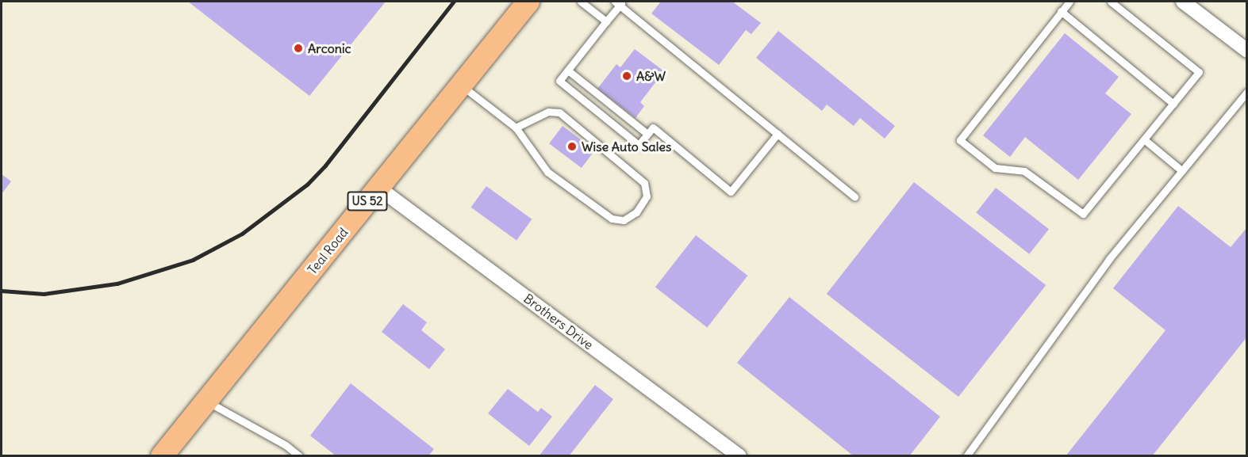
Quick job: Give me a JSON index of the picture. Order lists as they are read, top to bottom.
{
  "streets": {
    "main road": ["US 52", "Teal Road"],
    "street": ["Brothers Drive"]
  },
  "crossings": [
    ["Teal Road", "Brothers Drive"]
  ],
  "places": ["Arconic", "A&W", "Wise Auto Sales"]
}
